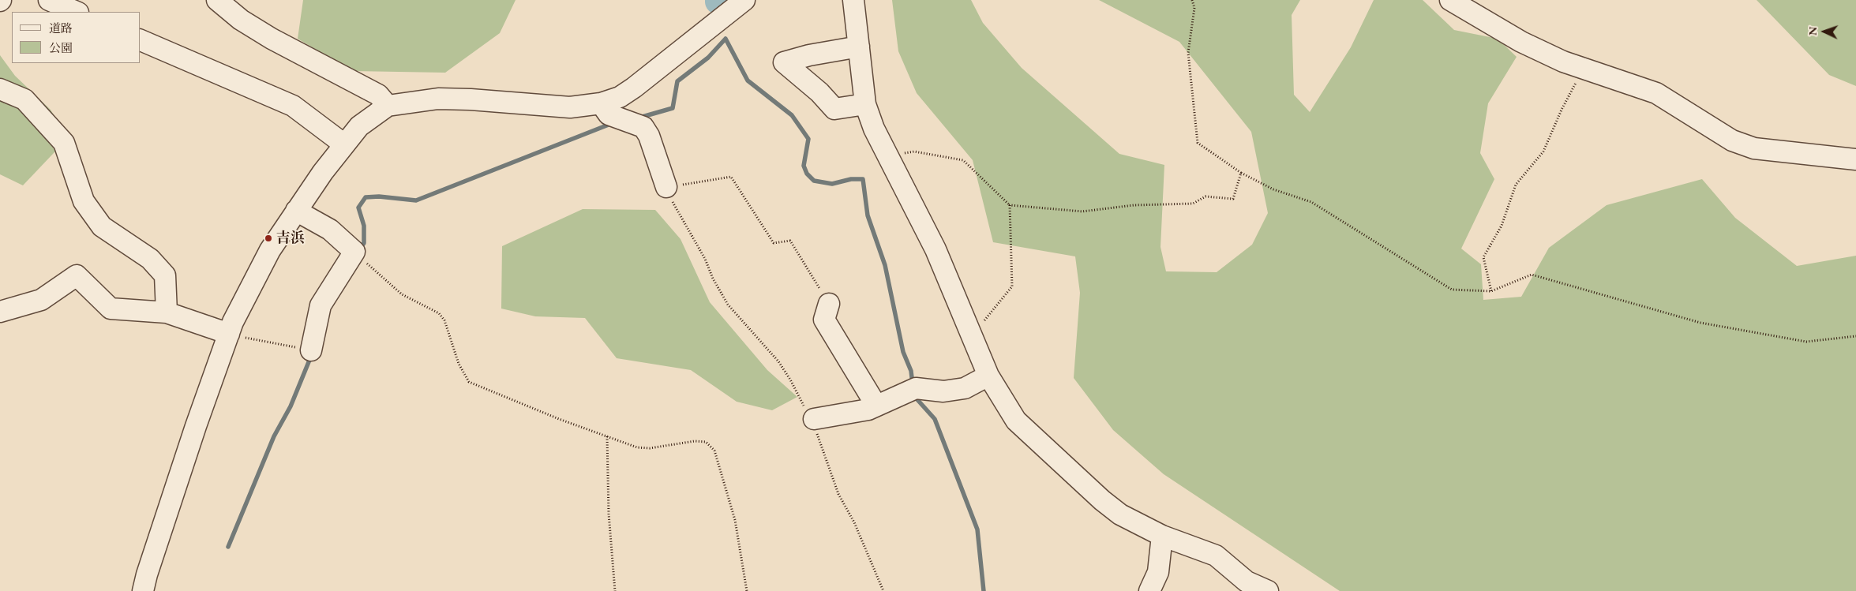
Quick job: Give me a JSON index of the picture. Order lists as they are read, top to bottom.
{
  "places": ["吉浜"],
  "legend": ["道路", "公園"],
  "north": "left"
}
